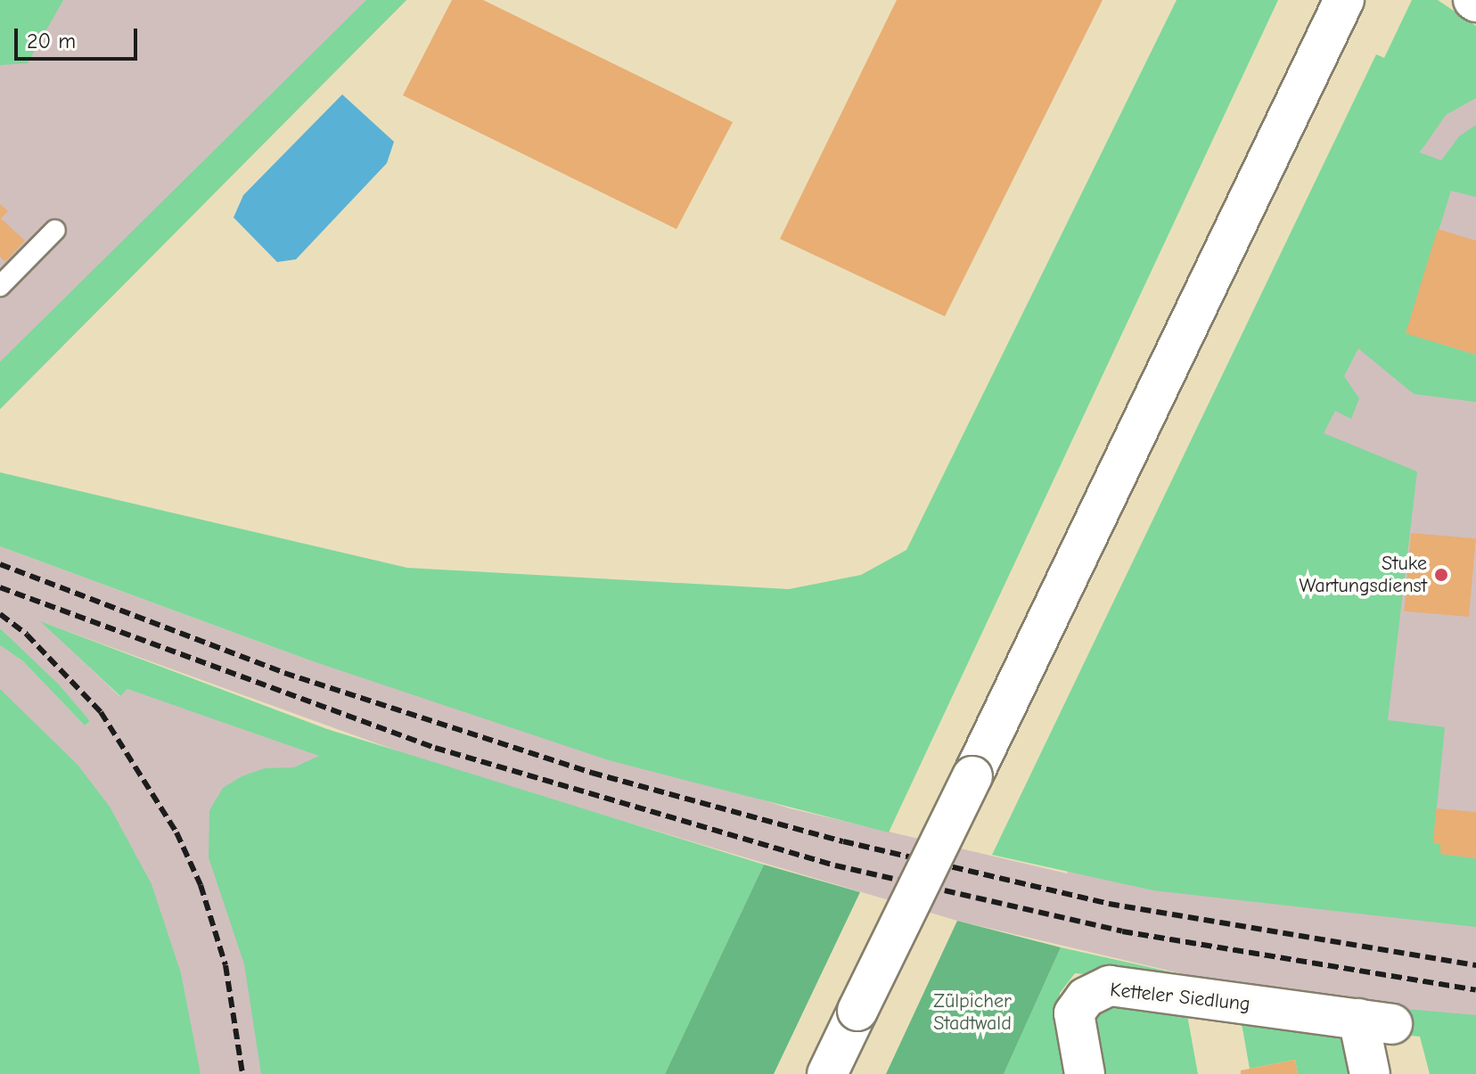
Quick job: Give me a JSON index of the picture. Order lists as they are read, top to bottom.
{
  "streets": {
    "main road": ["Ketteler Siedlung"]
  },
  "parks": ["Zülpicher Stadtwald"],
  "places": ["Stuke Wartungsdienst"],
  "scale_bar": "20 m"
}
